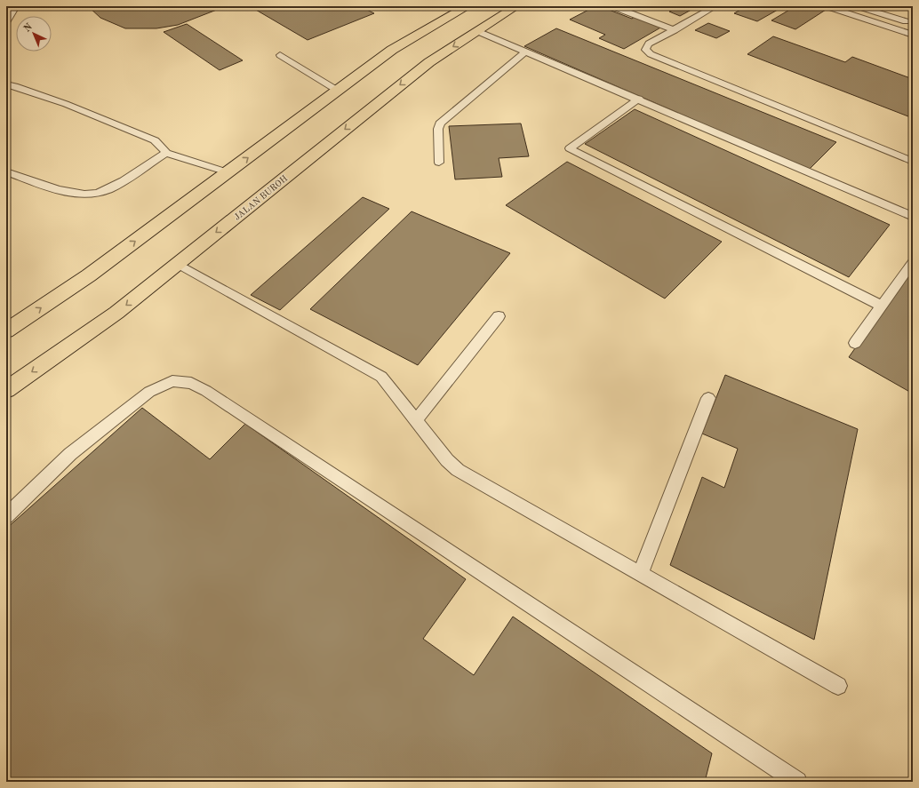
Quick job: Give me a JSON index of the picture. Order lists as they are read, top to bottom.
{
  "streets": {
    "main road": ["JALAN BUROH"]
  },
  "north": "top left"
}
